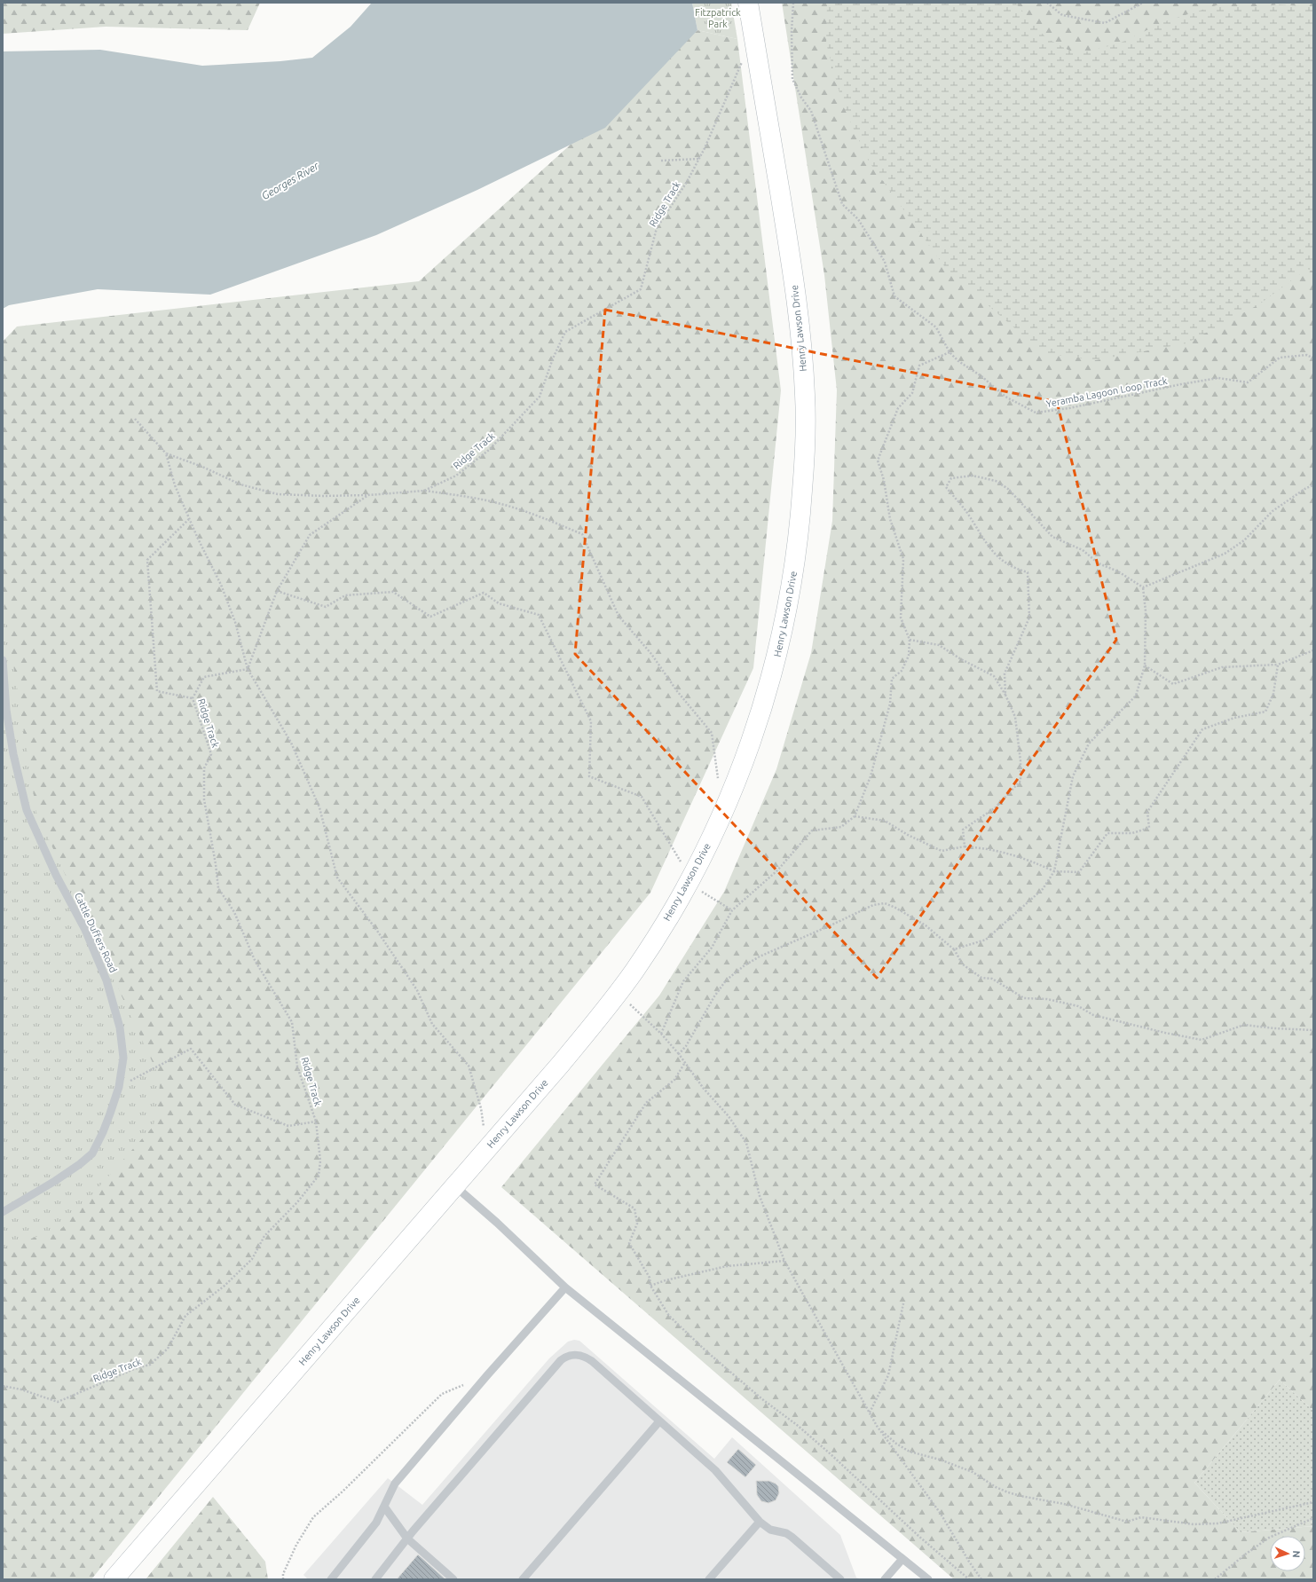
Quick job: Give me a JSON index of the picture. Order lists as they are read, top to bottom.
{
  "streets": {
    "main road": ["Henry Lawson Drive"],
    "lane": ["Cattle Duffers Road"],
    "path": ["Ridge Track", "Yeramba Lagoon Loop Track"]
  },
  "crossings": [
    ["Ridge Track", "Henry Lawson Drive"]
  ],
  "water": ["Georges River"],
  "parks": ["Fitzpatrick Park"],
  "north": "right"
}
